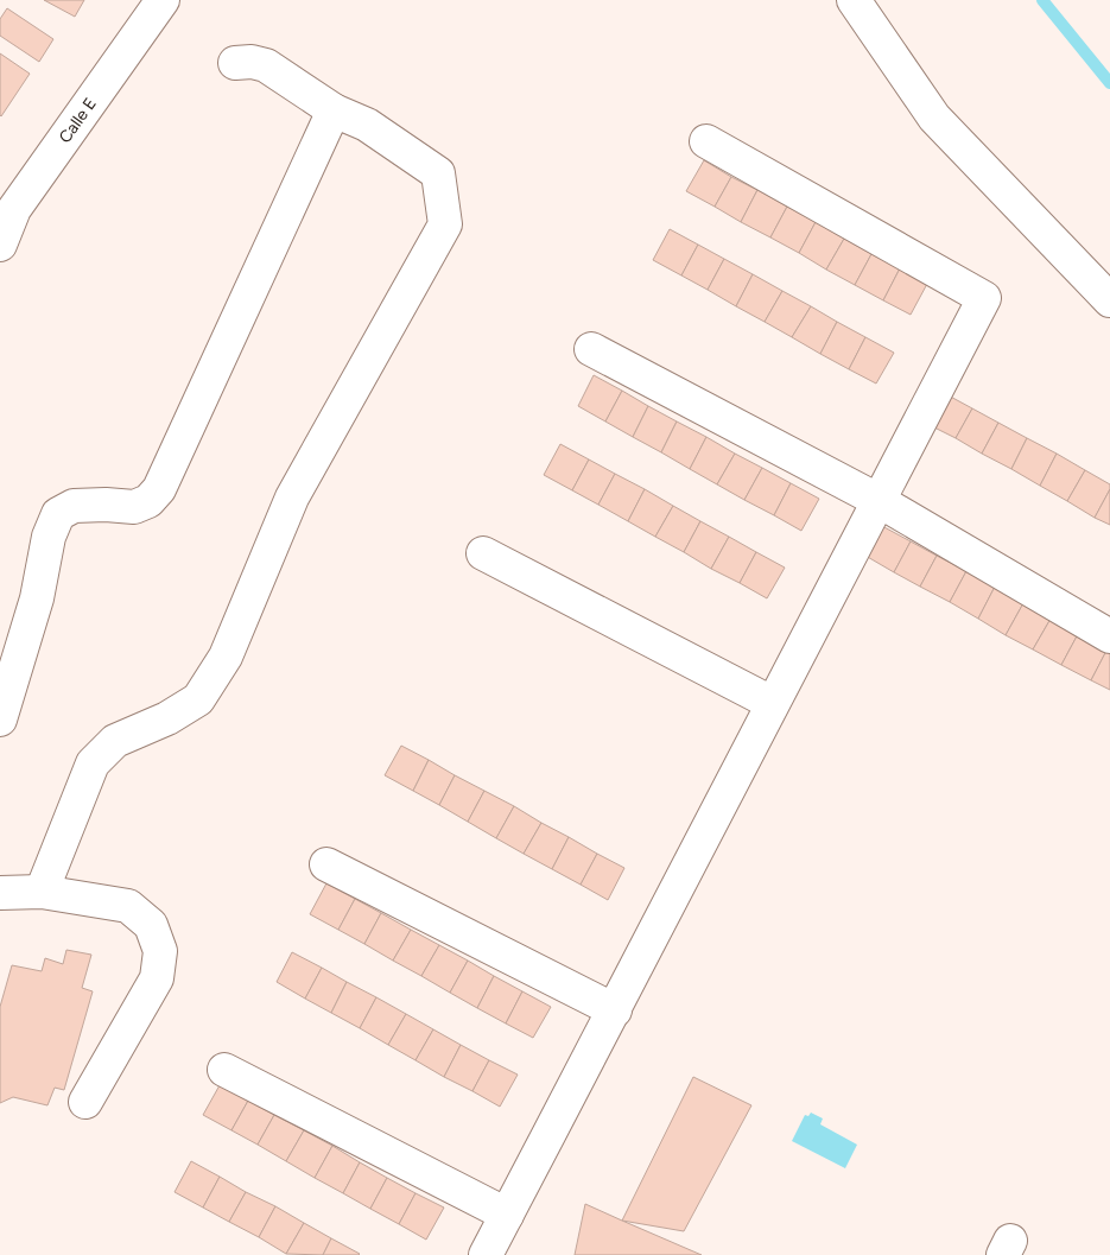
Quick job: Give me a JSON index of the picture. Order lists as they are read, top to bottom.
{
  "streets": {
    "street": ["Calle E"]
  }
}
